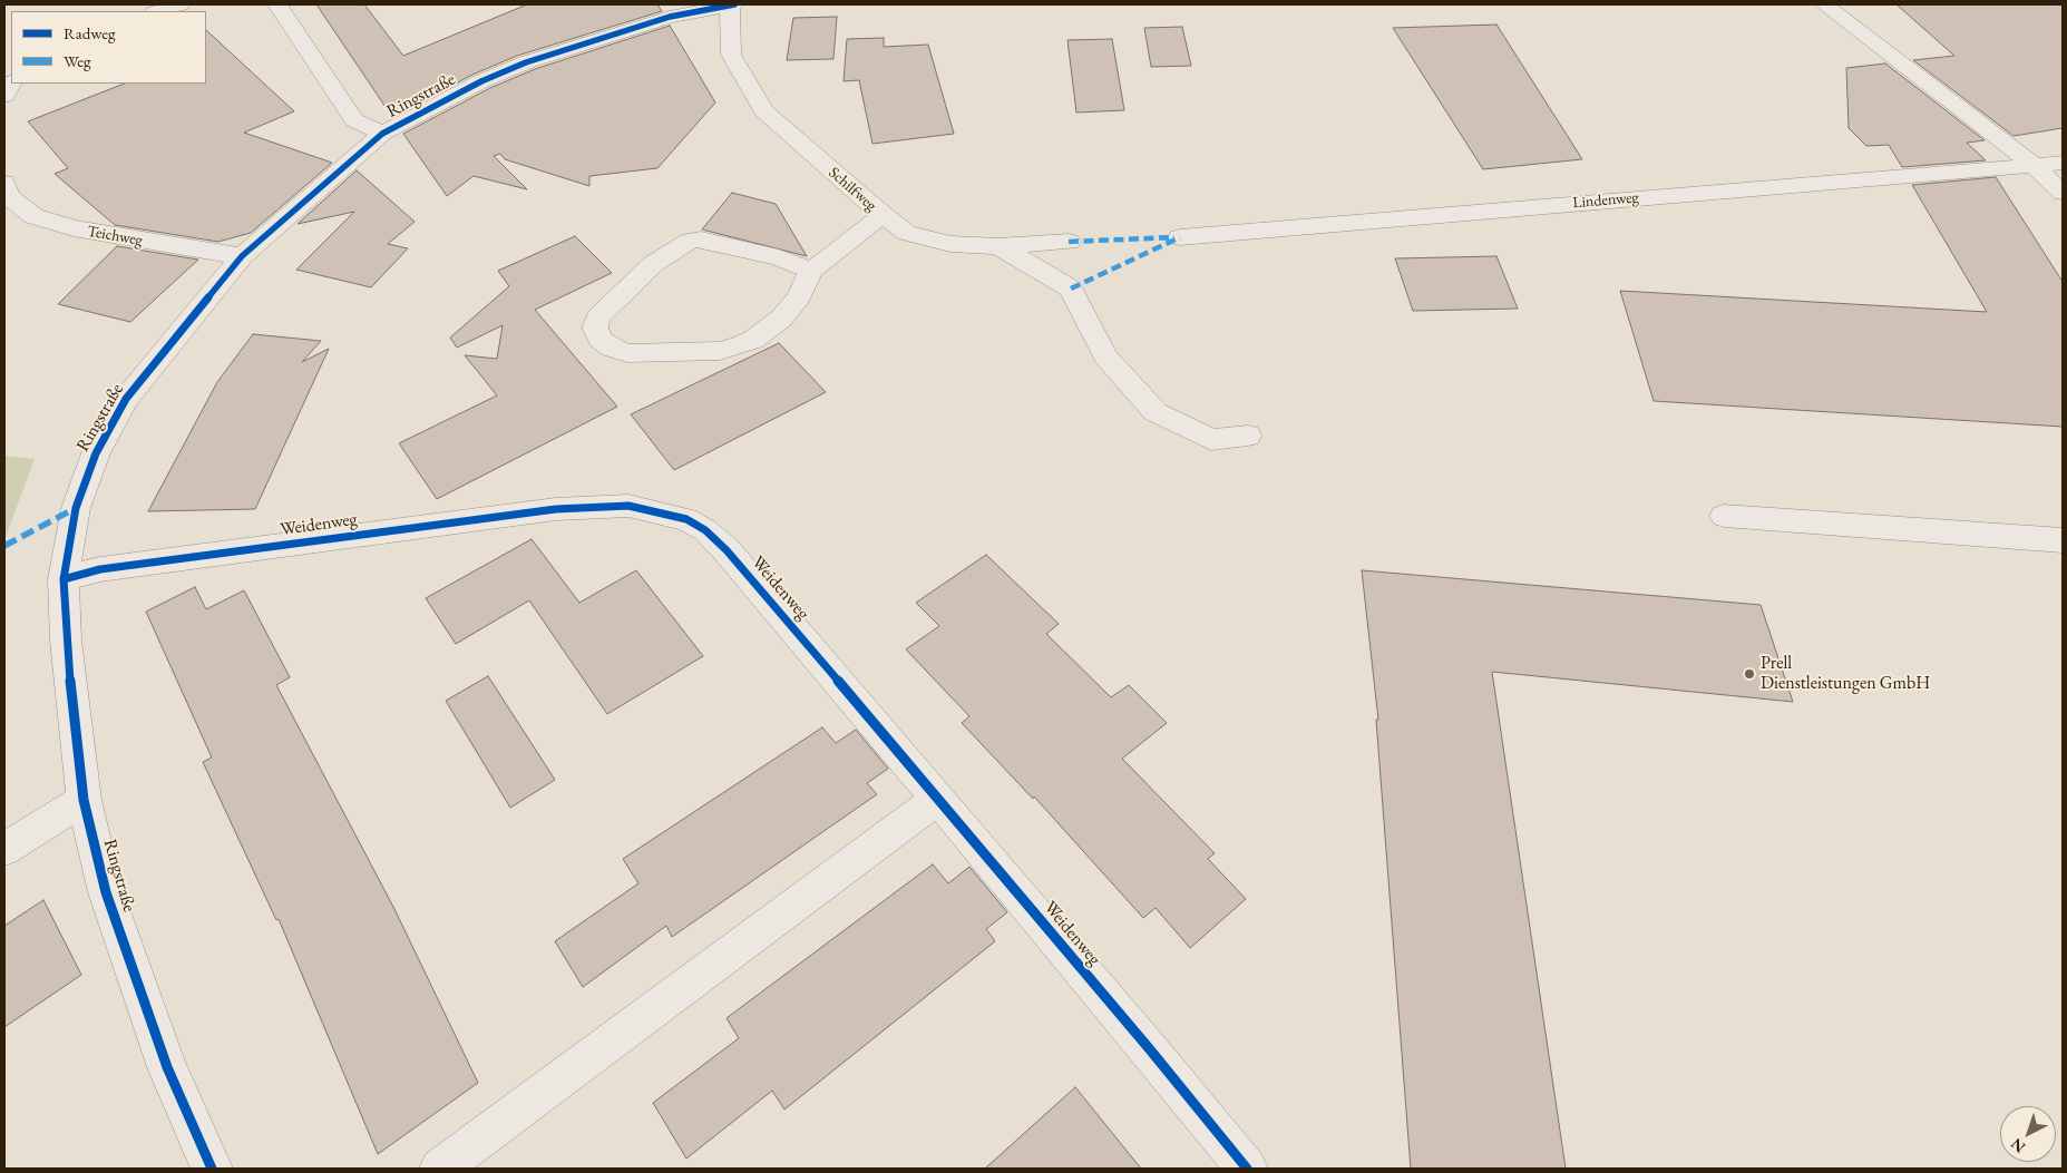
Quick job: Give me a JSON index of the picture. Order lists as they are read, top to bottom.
{
  "streets": {
    "street": [
      "Ringstraße",
      "Schilfweg",
      "Lindenweg",
      "Teichweg",
      "Weidenweg"
    ]
  },
  "crossings": [
    ["Ringstraße", "Schilfweg"],
    ["Ringstraße", "Teichweg"],
    ["Ringstraße", "Weidenweg"]
  ],
  "places": ["Prell Dienstleistungen GmbH"],
  "legend": ["Radweg", "Weg"],
  "north": "bottom left"
}
